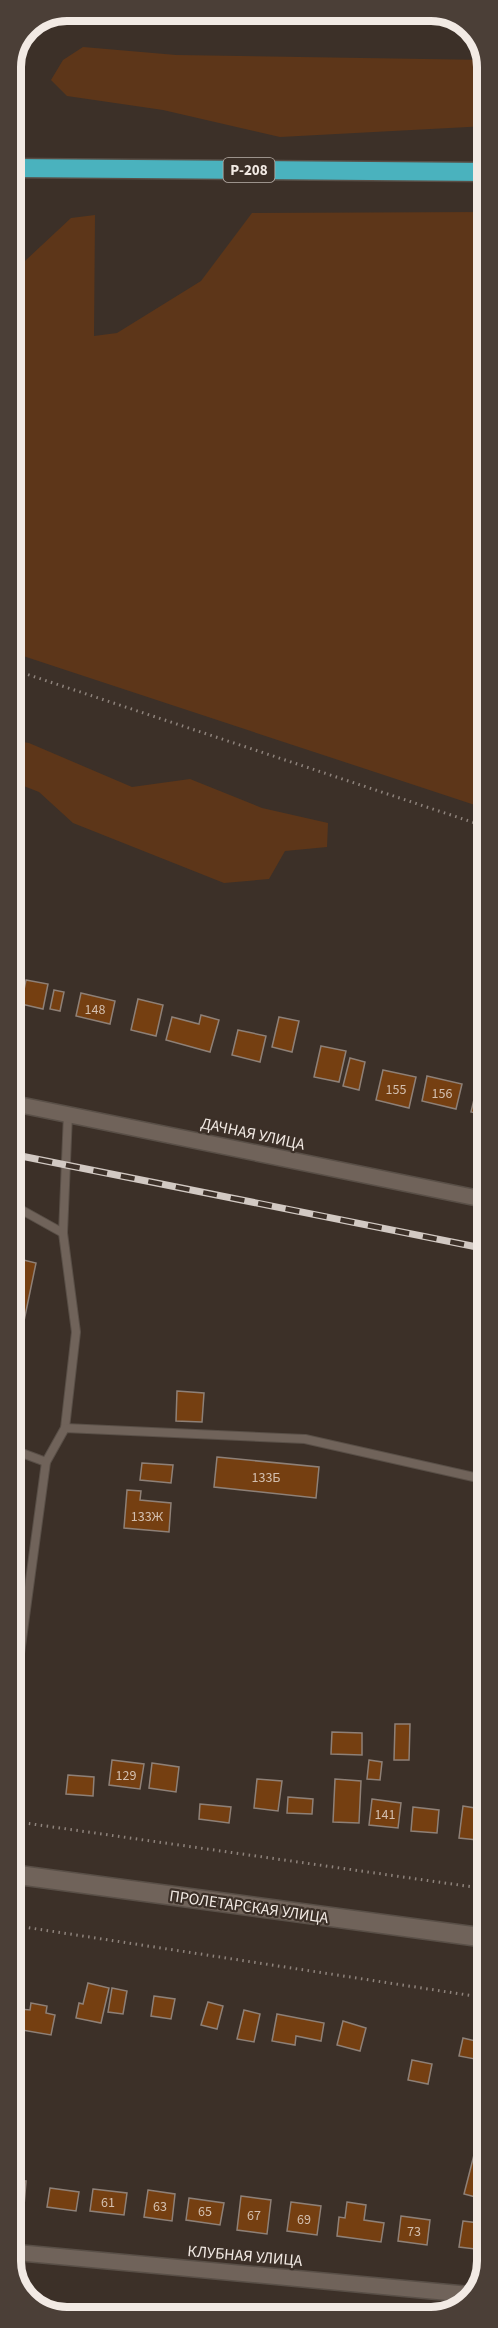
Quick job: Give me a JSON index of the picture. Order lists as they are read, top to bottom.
{
  "streets": {
    "highway": ["Р-208"],
    "main road": ["ПРОЛЕТАРСКАЯ УЛИЦА"],
    "street": ["ДАЧНАЯ УЛИЦА", "КЛУБНАЯ УЛИЦА"]
  },
  "house_numbers": [
    "148",
    "155",
    "156",
    "133Б",
    "133Ж",
    "129",
    "141",
    "61",
    "63",
    "65",
    "67",
    "69",
    "73"
  ]
}
